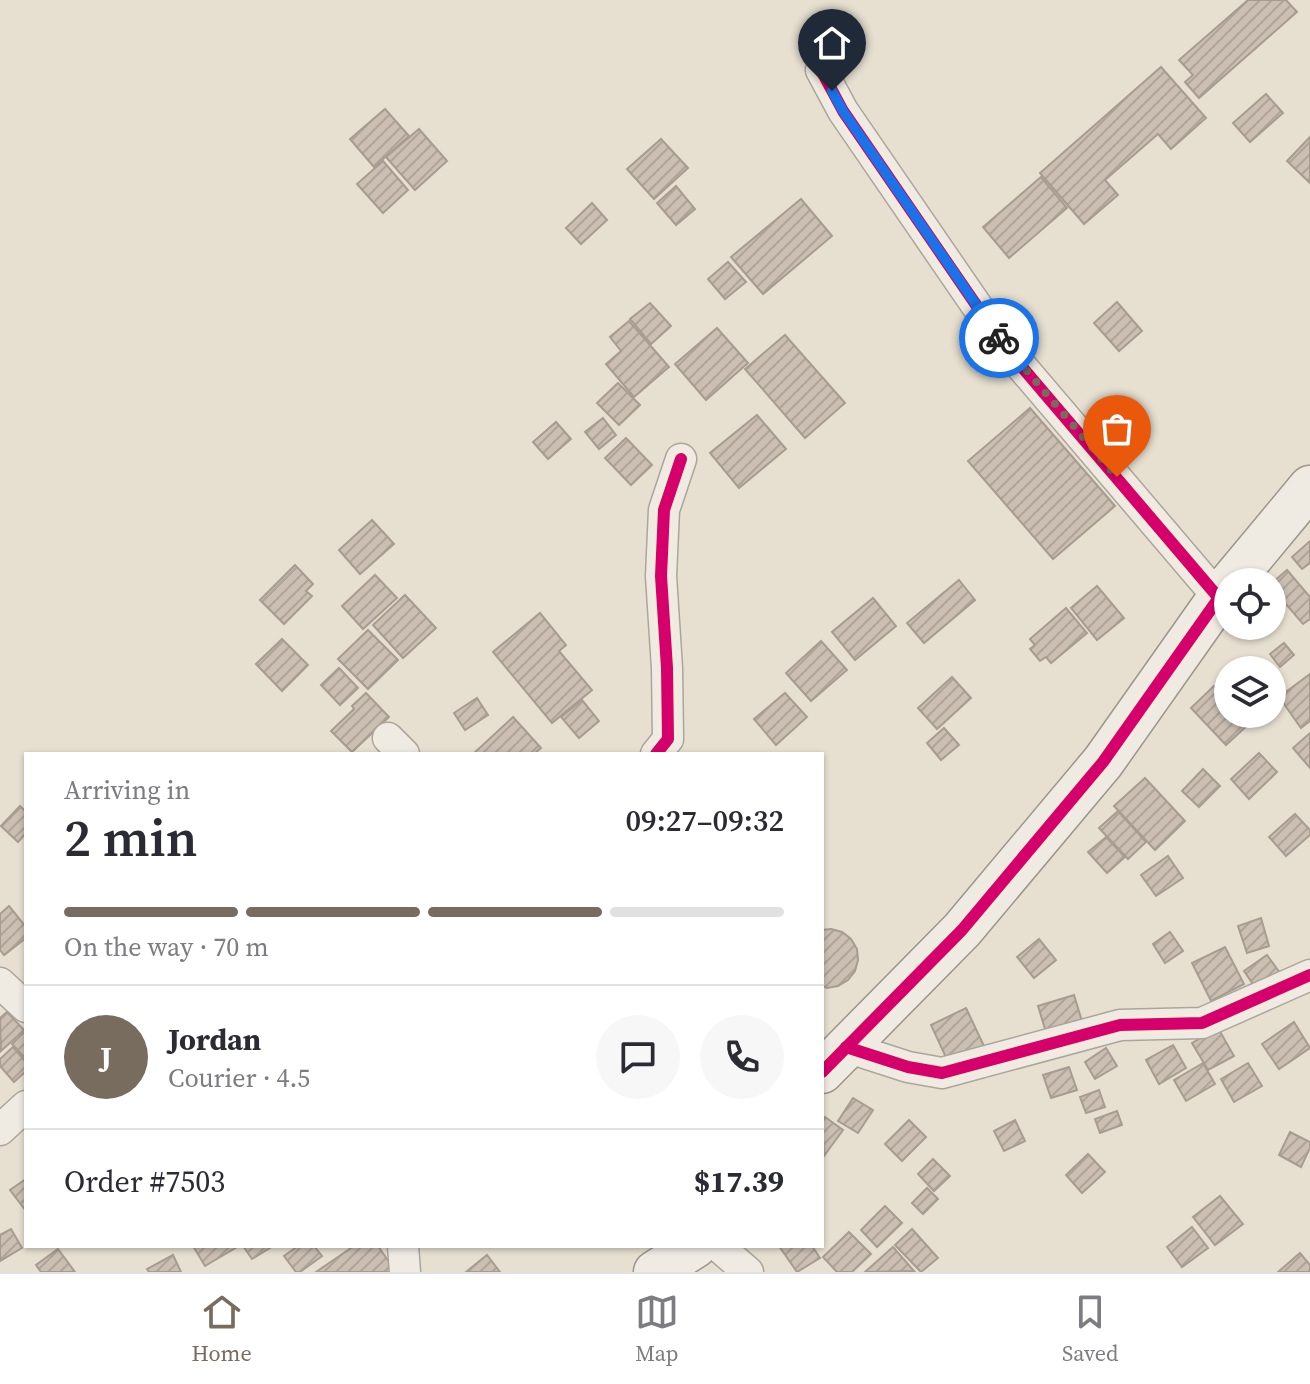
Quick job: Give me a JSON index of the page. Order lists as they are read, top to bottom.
{
  "page": {
    "heading": ["2 min", "Arriving in", "09:27–09:32"],
    "panel": [
      "Jordan",
      "Courier · 4.5",
      "Order #7503",
      "$17.39"
    ],
    "bar": "On the way · 70 m",
    "round": "J",
    "tabs": ["Home", "Map", "Saved"]
  }
}
